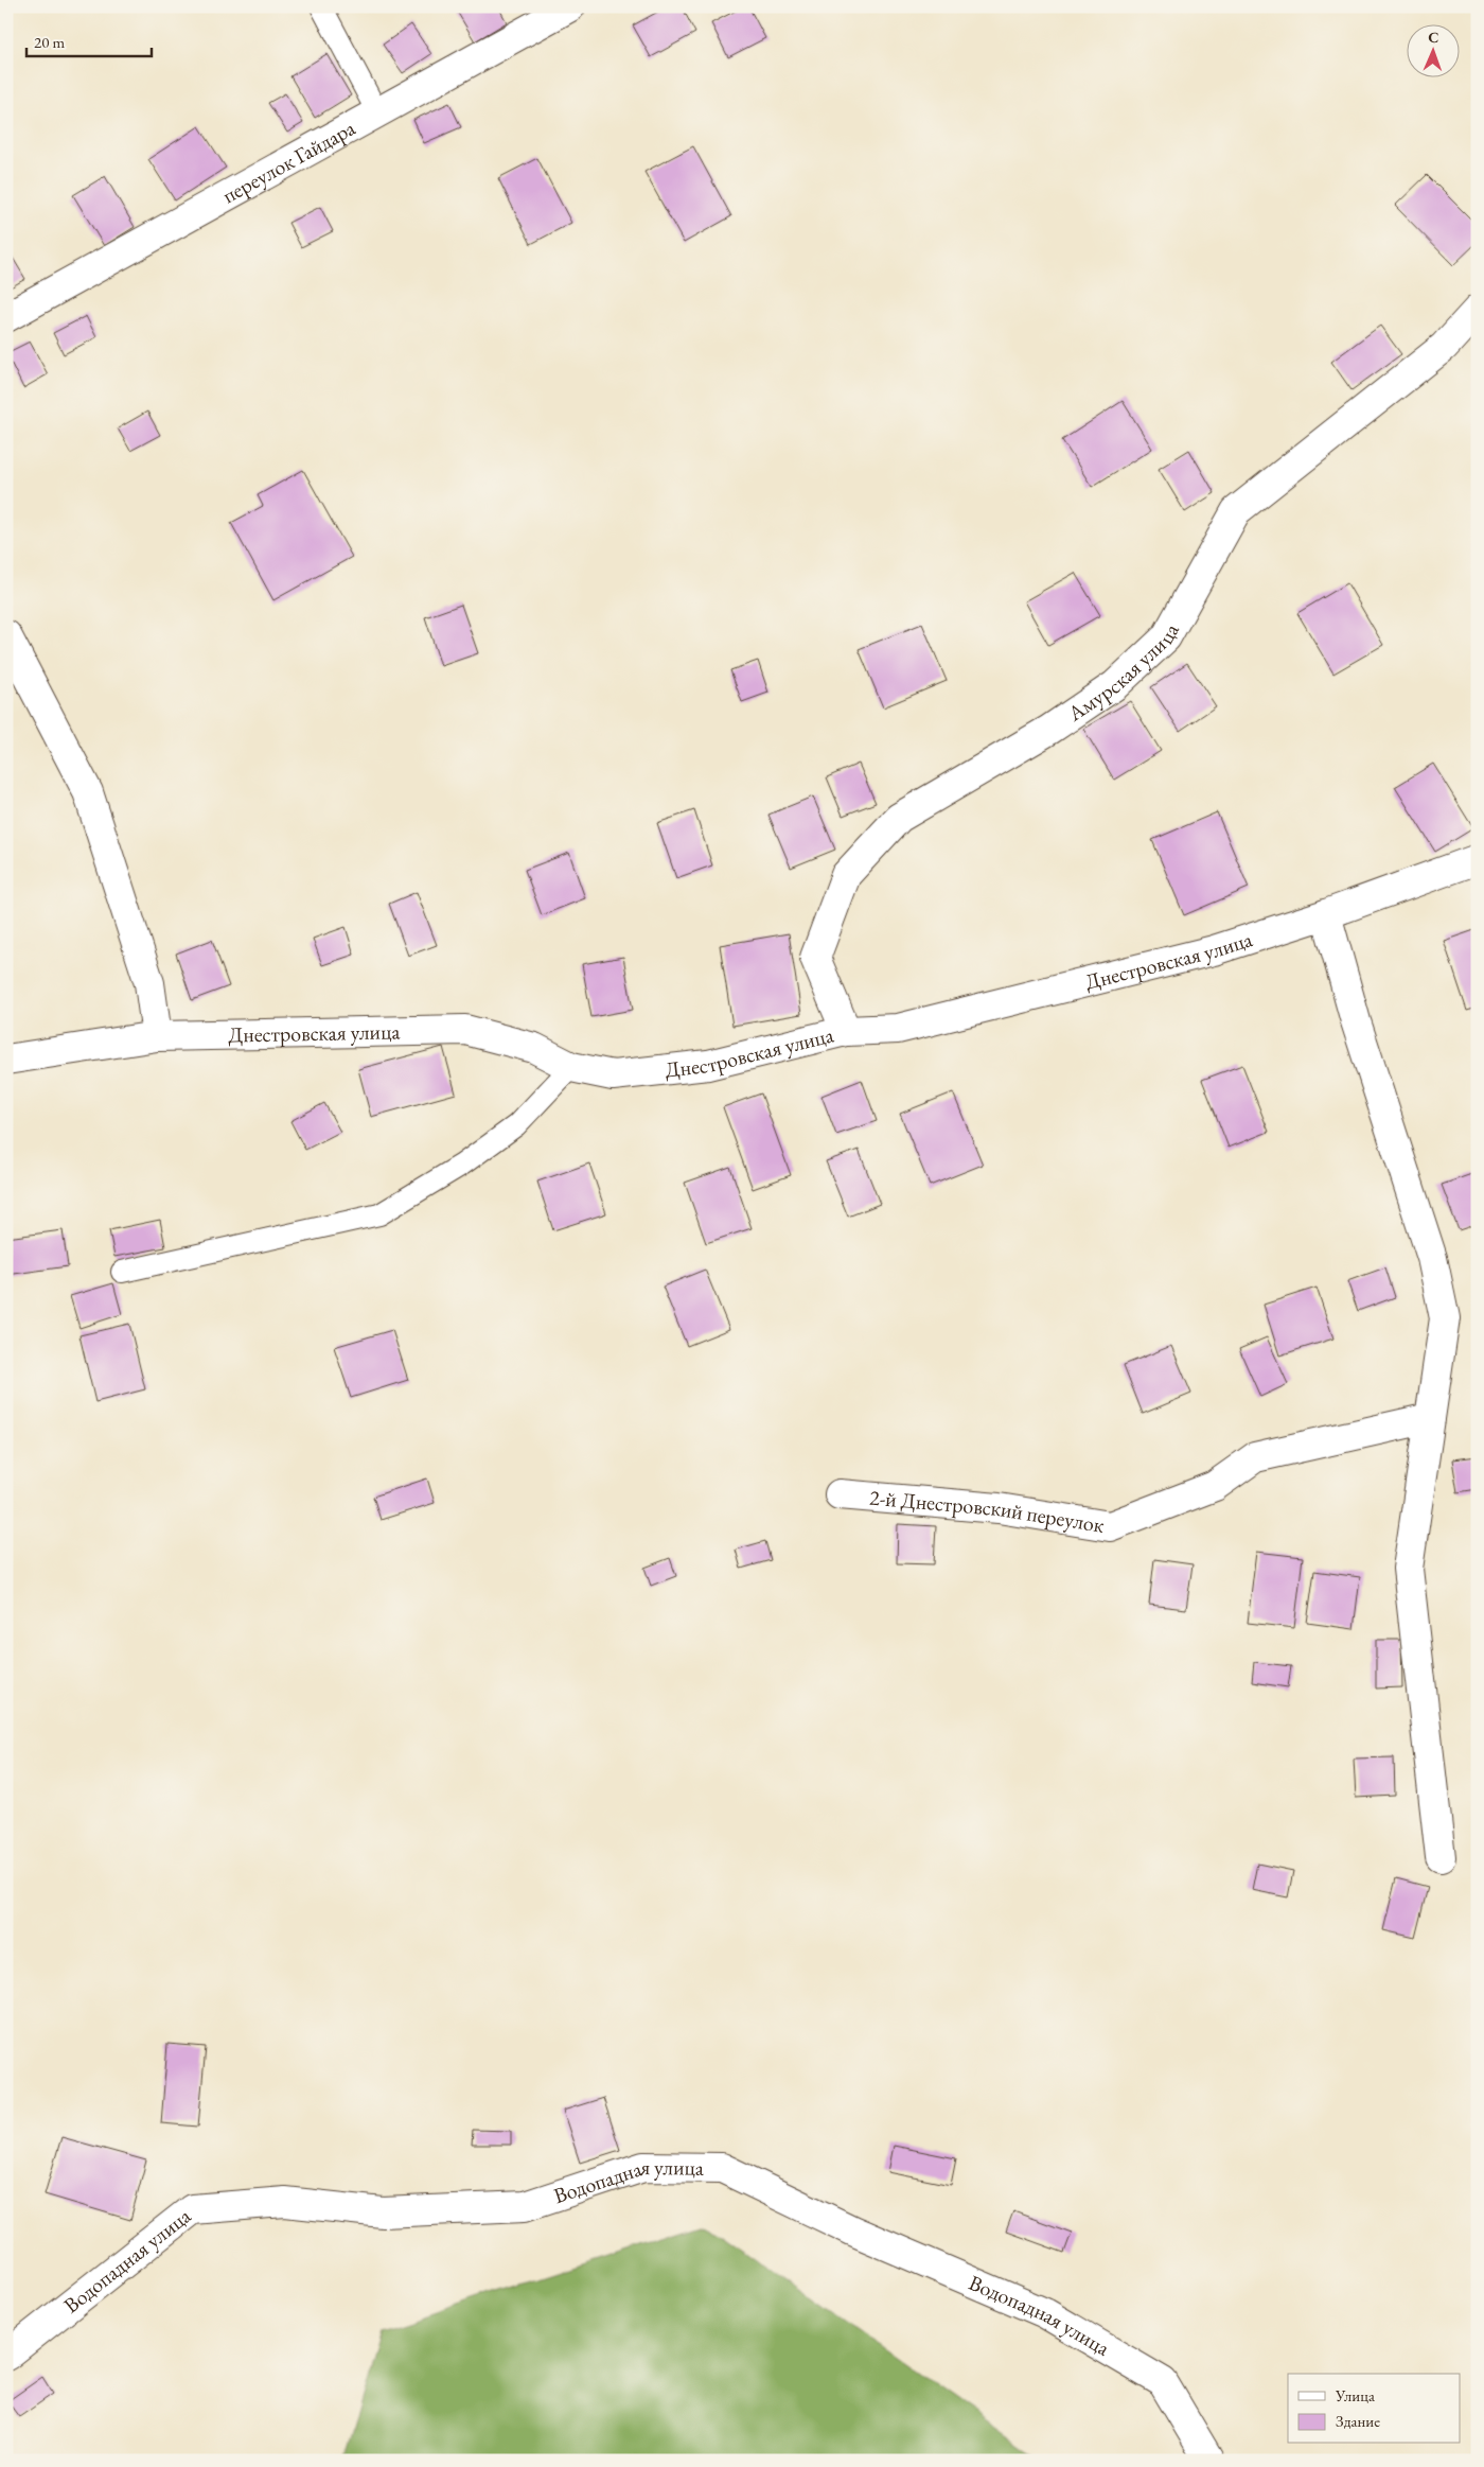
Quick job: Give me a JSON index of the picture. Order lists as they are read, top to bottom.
{
  "streets": {
    "street": [
      "переулок Гайдара",
      "Амурская улица",
      "Днестровская улица",
      "2-й Днестровский переулок",
      "Водопадная улица"
    ]
  },
  "crossings": [
    ["Амурская улица", "Днестровская улица"]
  ],
  "legend": ["Улица", "Здание"],
  "scale_bar": "20 m",
  "north": "top"
}
